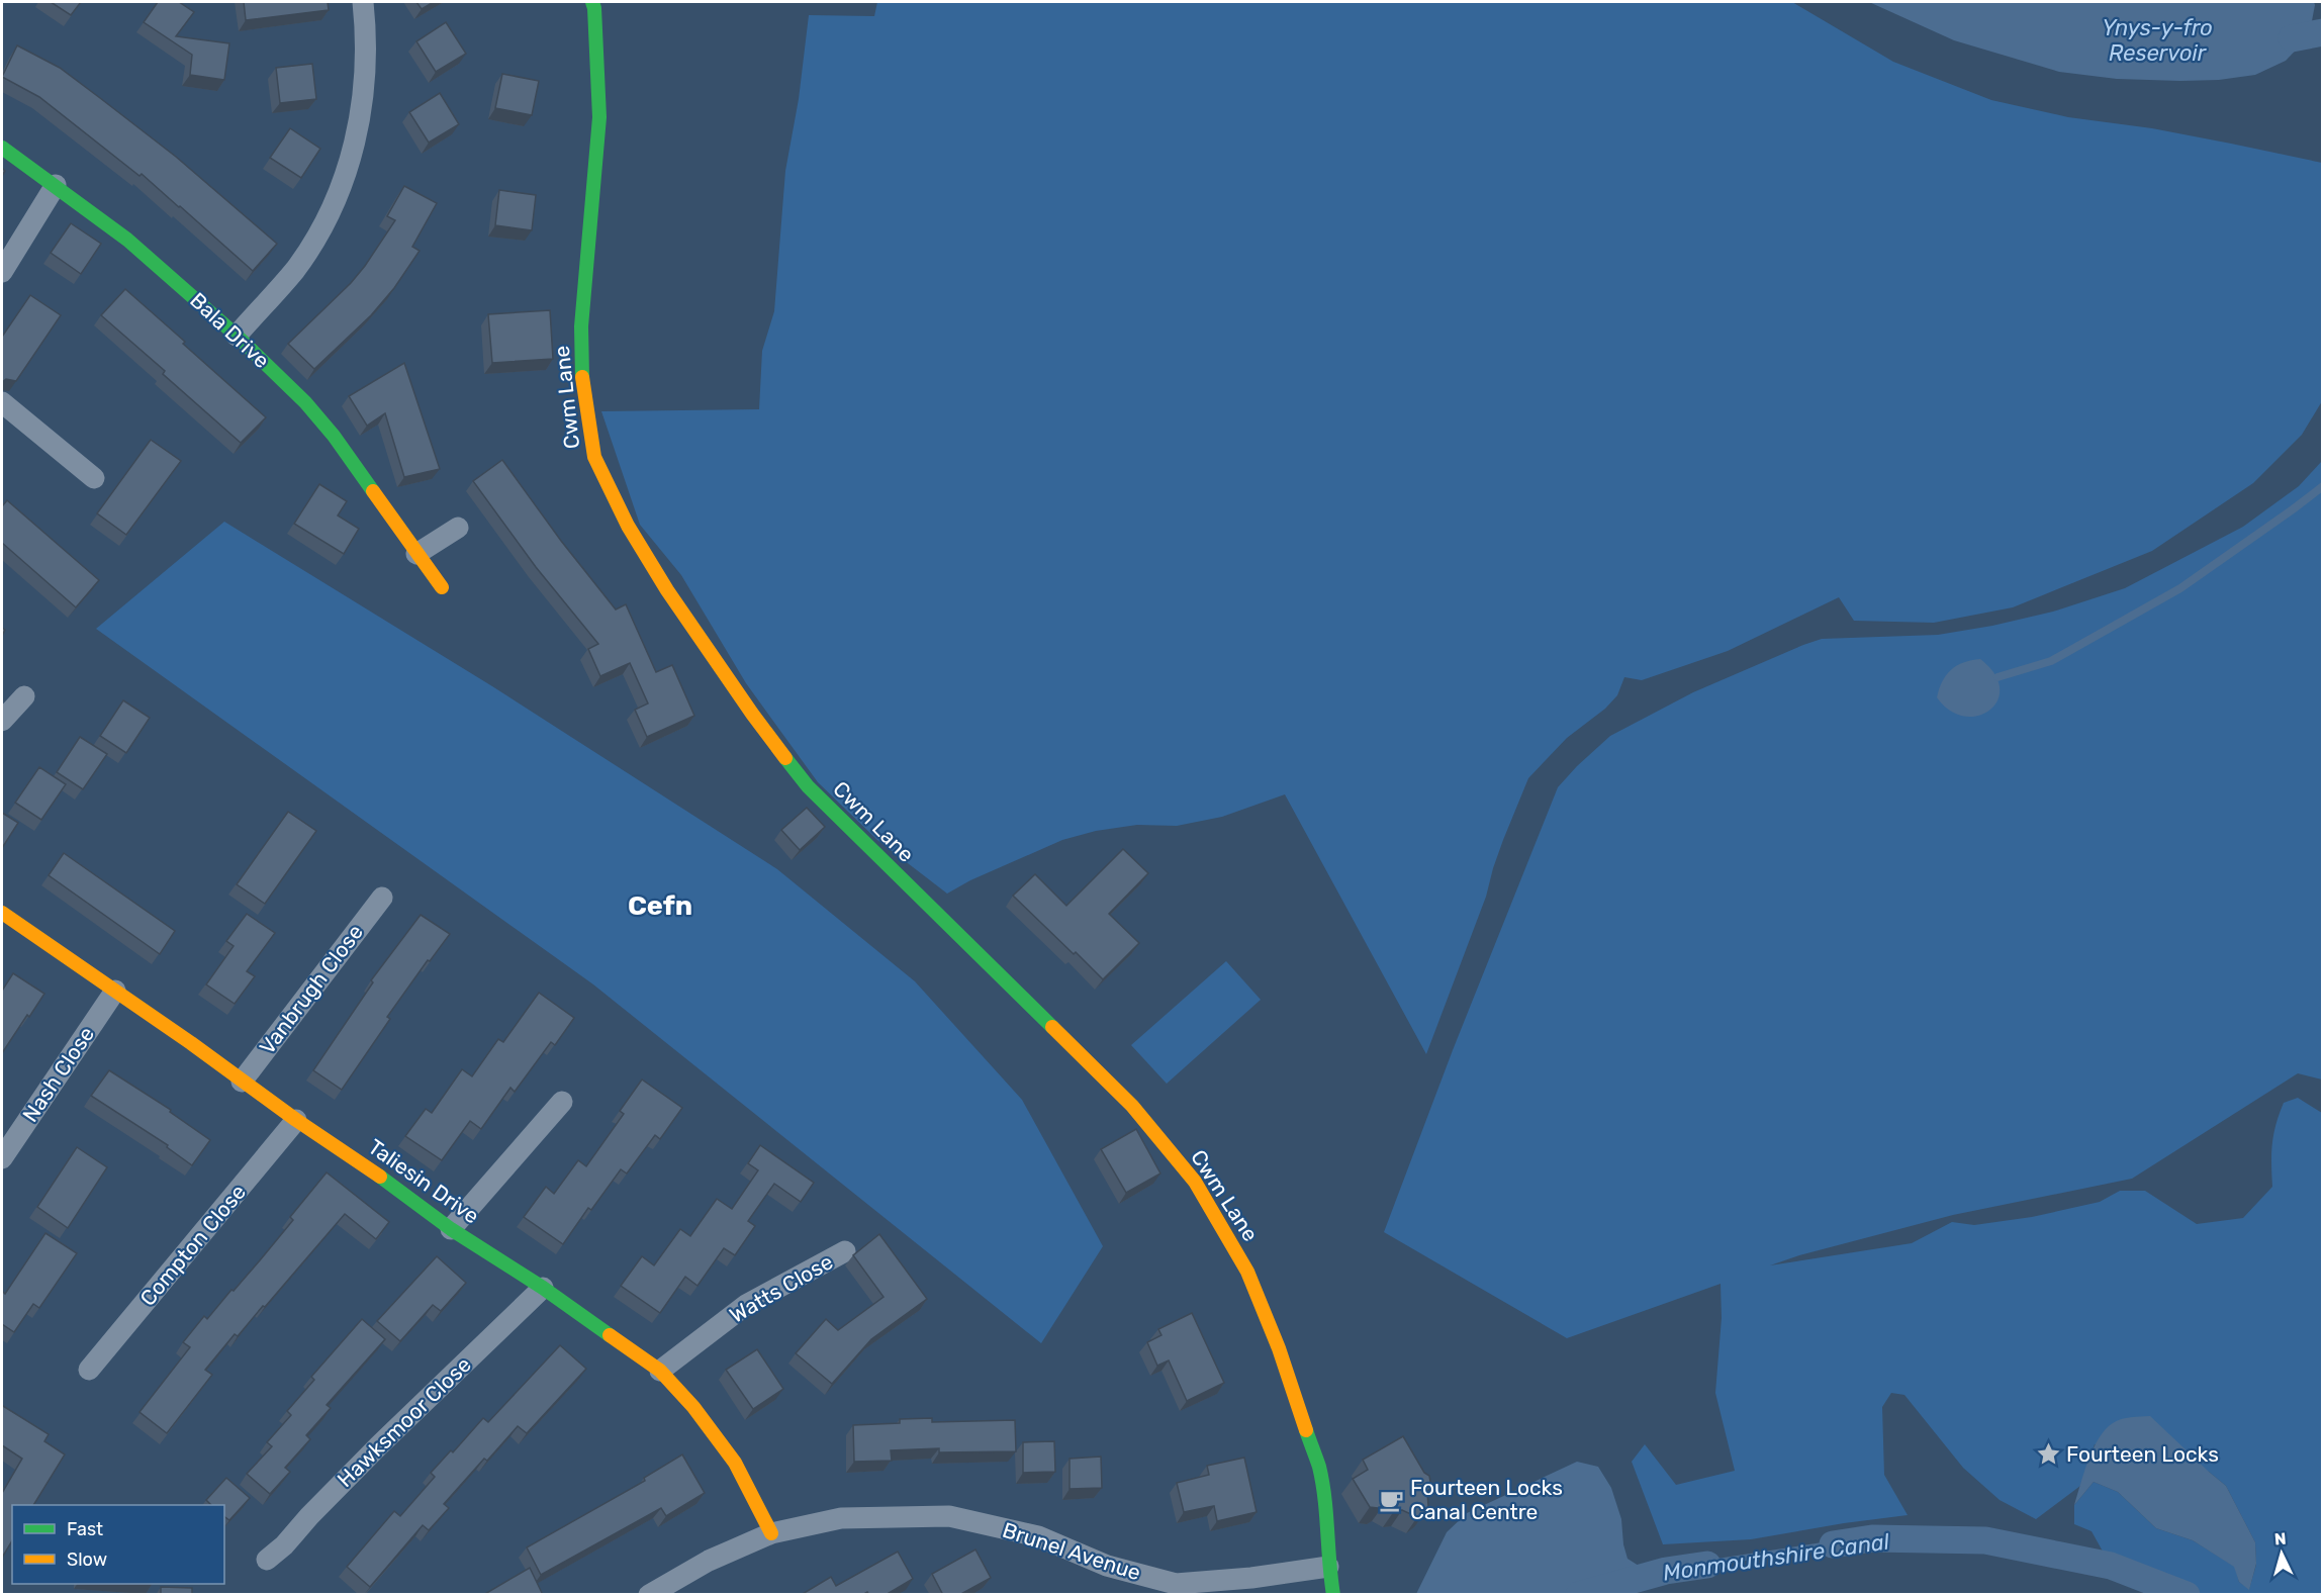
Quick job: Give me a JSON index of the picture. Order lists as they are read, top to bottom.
{
  "streets": {
    "street": [
      "Bala Drive",
      "Cwm Lane",
      "Vanbrugh Close",
      "Nash Close",
      "Taliesin Drive",
      "Compton Close",
      "Watts Close",
      "Hawksmoor Close",
      "Brunel Avenue"
    ]
  },
  "crossings": [
    ["Cwm Lane", "Brunel Avenue"],
    ["Vanbrugh Close", "Taliesin Drive"],
    ["Nash Close", "Taliesin Drive"],
    ["Taliesin Drive", "Compton Close"],
    ["Taliesin Drive", "Watts Close"],
    ["Taliesin Drive", "Hawksmoor Close"],
    ["Taliesin Drive", "Brunel Avenue"]
  ],
  "districts": ["Cefn"],
  "water": ["Ynys-y-fro Reservoir", "Monmouthshire Canal"],
  "places": {
    "place": ["Fourteen Locks"],
    "cafe": ["Fourteen Locks Canal Centre"]
  },
  "legend": ["Fast", "Slow"],
  "north": "top"
}
